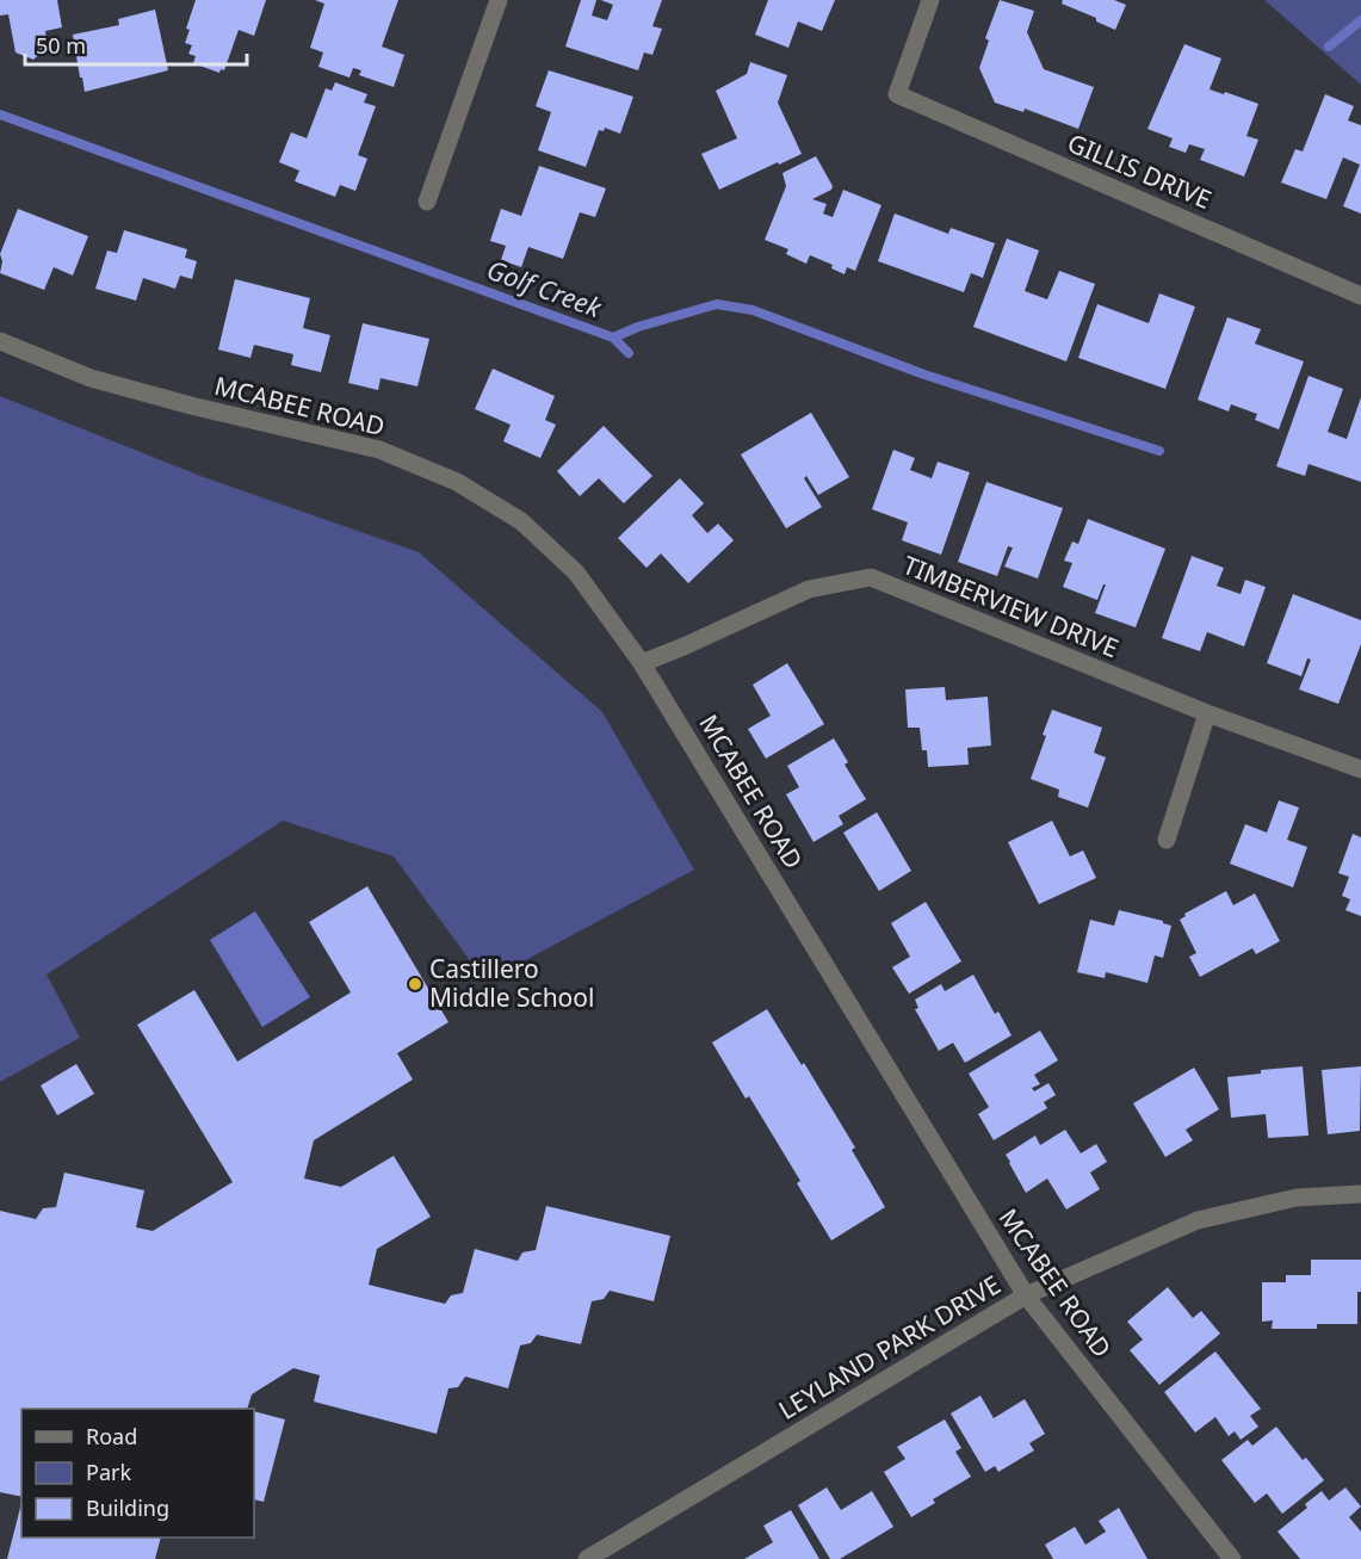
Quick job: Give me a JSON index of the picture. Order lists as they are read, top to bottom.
{
  "streets": {
    "street": [
      "GILLIS DRIVE",
      "MCABEE ROAD",
      "TIMBERVIEW DRIVE",
      "LEYLAND PARK DRIVE"
    ]
  },
  "crossings": [
    ["MCABEE ROAD", "TIMBERVIEW DRIVE"],
    ["MCABEE ROAD", "LEYLAND PARK DRIVE"]
  ],
  "water": ["Golf Creek"],
  "places": ["Castillero Middle School"],
  "legend": ["Road", "Park", "Building"],
  "scale_bar": "50 m"
}
